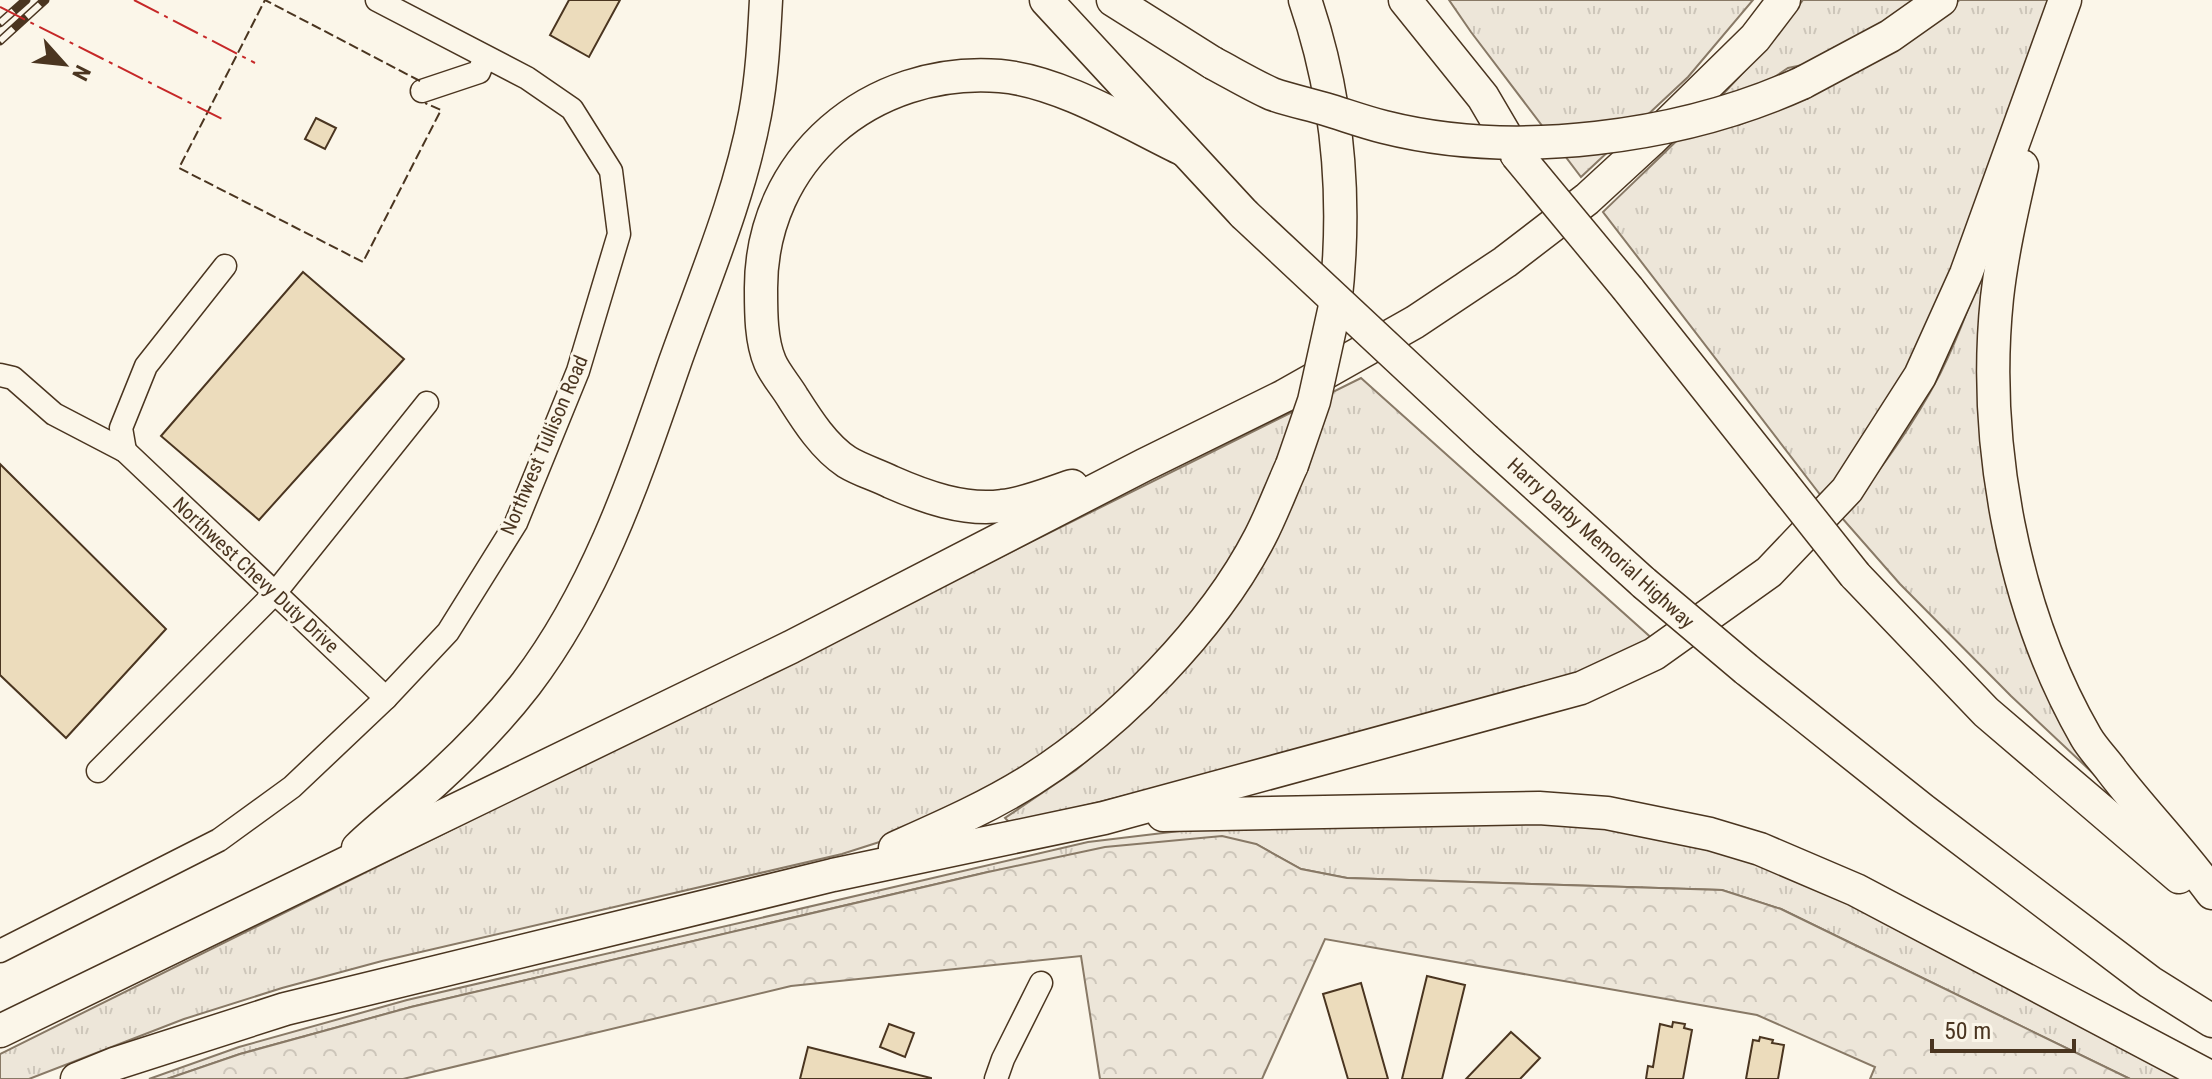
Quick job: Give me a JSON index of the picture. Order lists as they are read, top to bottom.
{
  "streets": {
    "highway": ["Harry Darby Memorial Highway"],
    "street": ["Northwest Tullison Road", "Northwest Chevy Duty Drive"]
  },
  "crossings": [
    ["Northwest Tullison Road", "Northwest Chevy Duty Drive"]
  ],
  "scale_bar": "50 m",
  "north": "bottom right"
}
